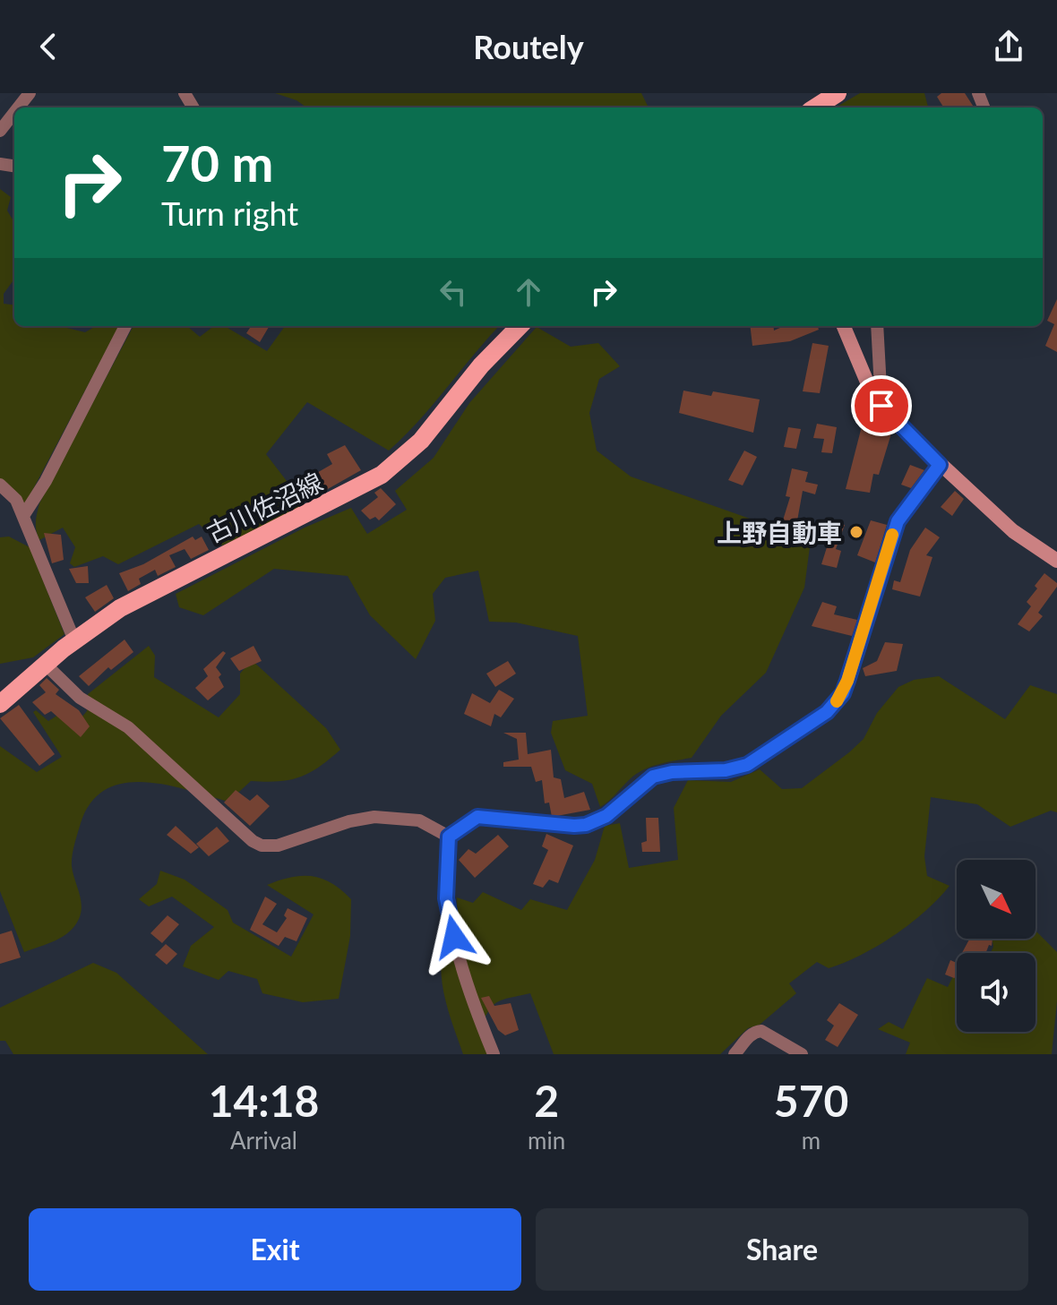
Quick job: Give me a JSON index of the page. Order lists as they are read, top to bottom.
{
  "streets": {
    "main road": ["古川佐沼線"]
  },
  "places": ["上野自動車"],
  "north": "bottom right",
  "page": {
    "header": "Routely",
    "turn": ["70 m", "Turn right"],
    "eta": [
      "14:18",
      "Arrival",
      "2",
      "min",
      "570",
      "m"
    ],
    "buttons": ["Exit", "Share"]
  }
}
